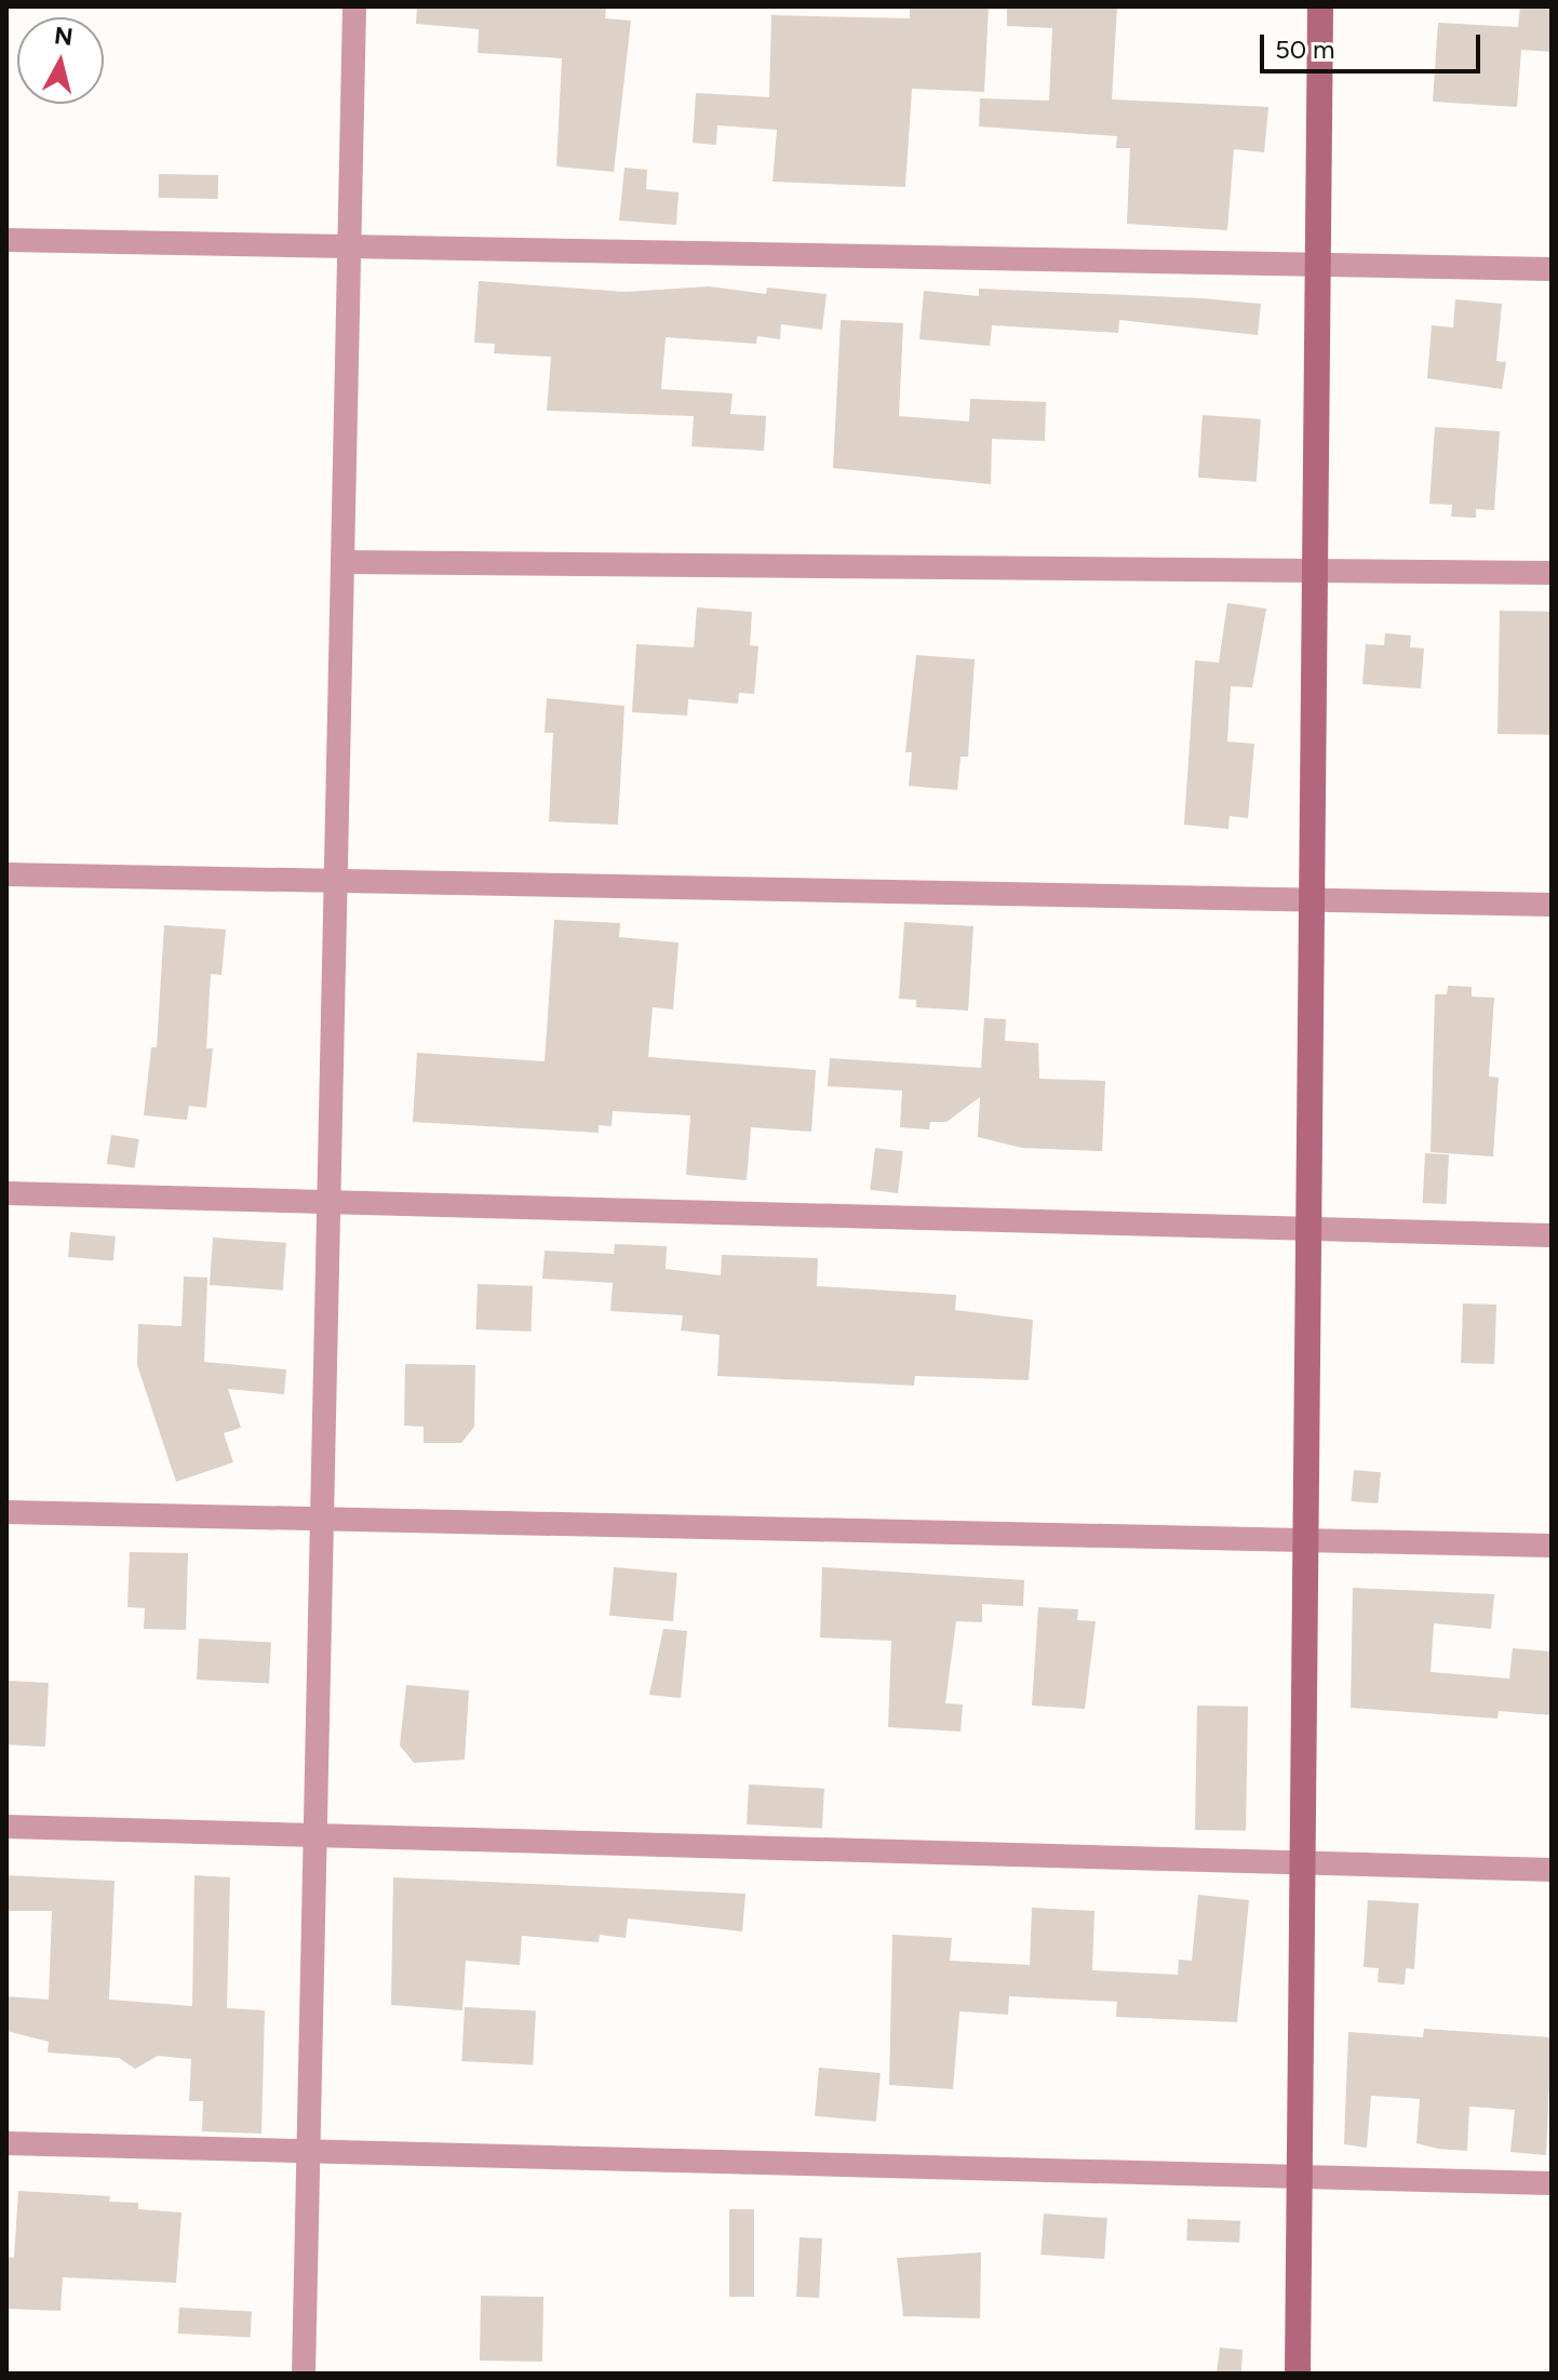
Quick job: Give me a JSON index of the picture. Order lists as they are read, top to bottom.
{
  "scale_bar": "50 m",
  "north": "top"
}
